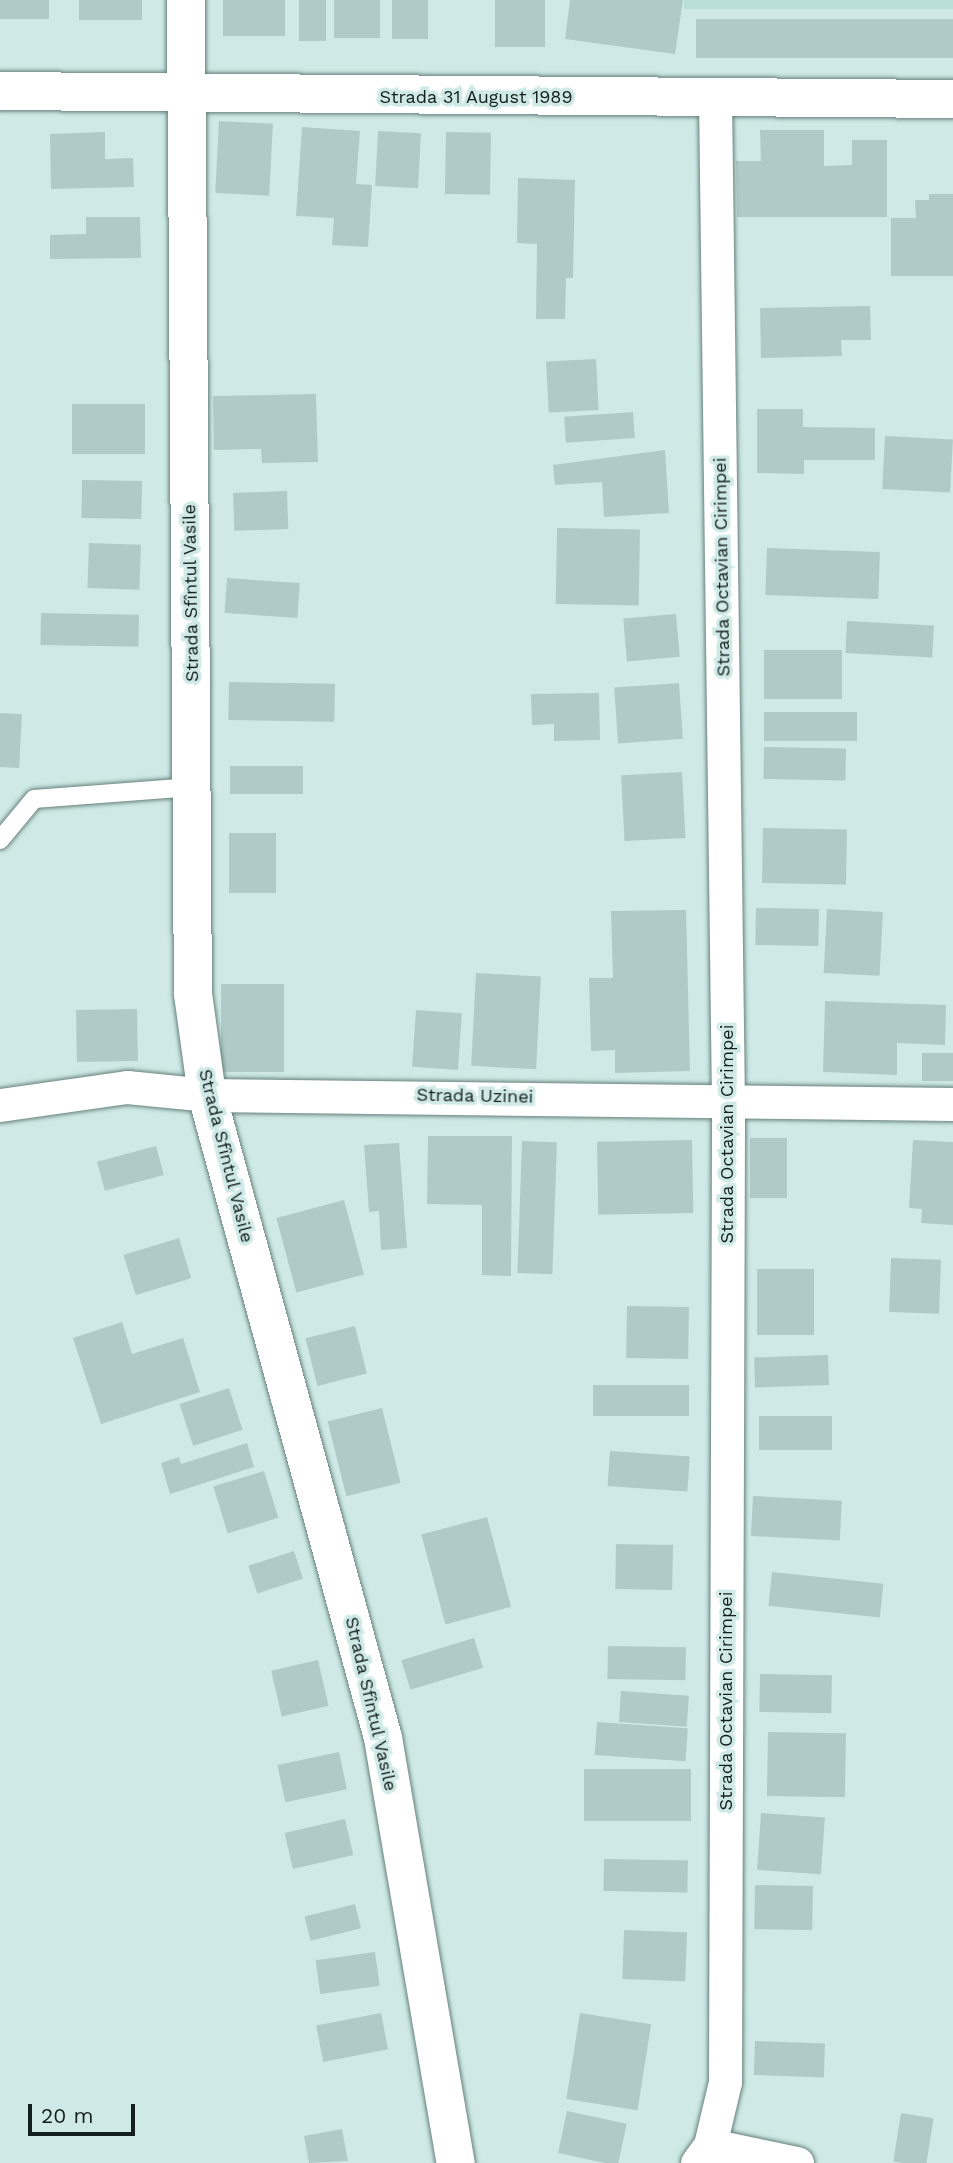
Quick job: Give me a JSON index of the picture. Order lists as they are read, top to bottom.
{
  "streets": {
    "street": [
      "Strada 31 August 1989",
      "Strada Octavian Cirimpei",
      "Strada Sfîntul Vasile",
      "Strada Uzinei"
    ]
  },
  "crossings": [
    ["Strada 31 August 1989", "Strada Octavian Cirimpei"],
    ["Strada 31 August 1989", "Strada Sfîntul Vasile"],
    ["Strada Octavian Cirimpei", "Strada Uzinei"],
    ["Strada Sfîntul Vasile", "Strada Uzinei"]
  ],
  "scale_bar": "20 m"
}
